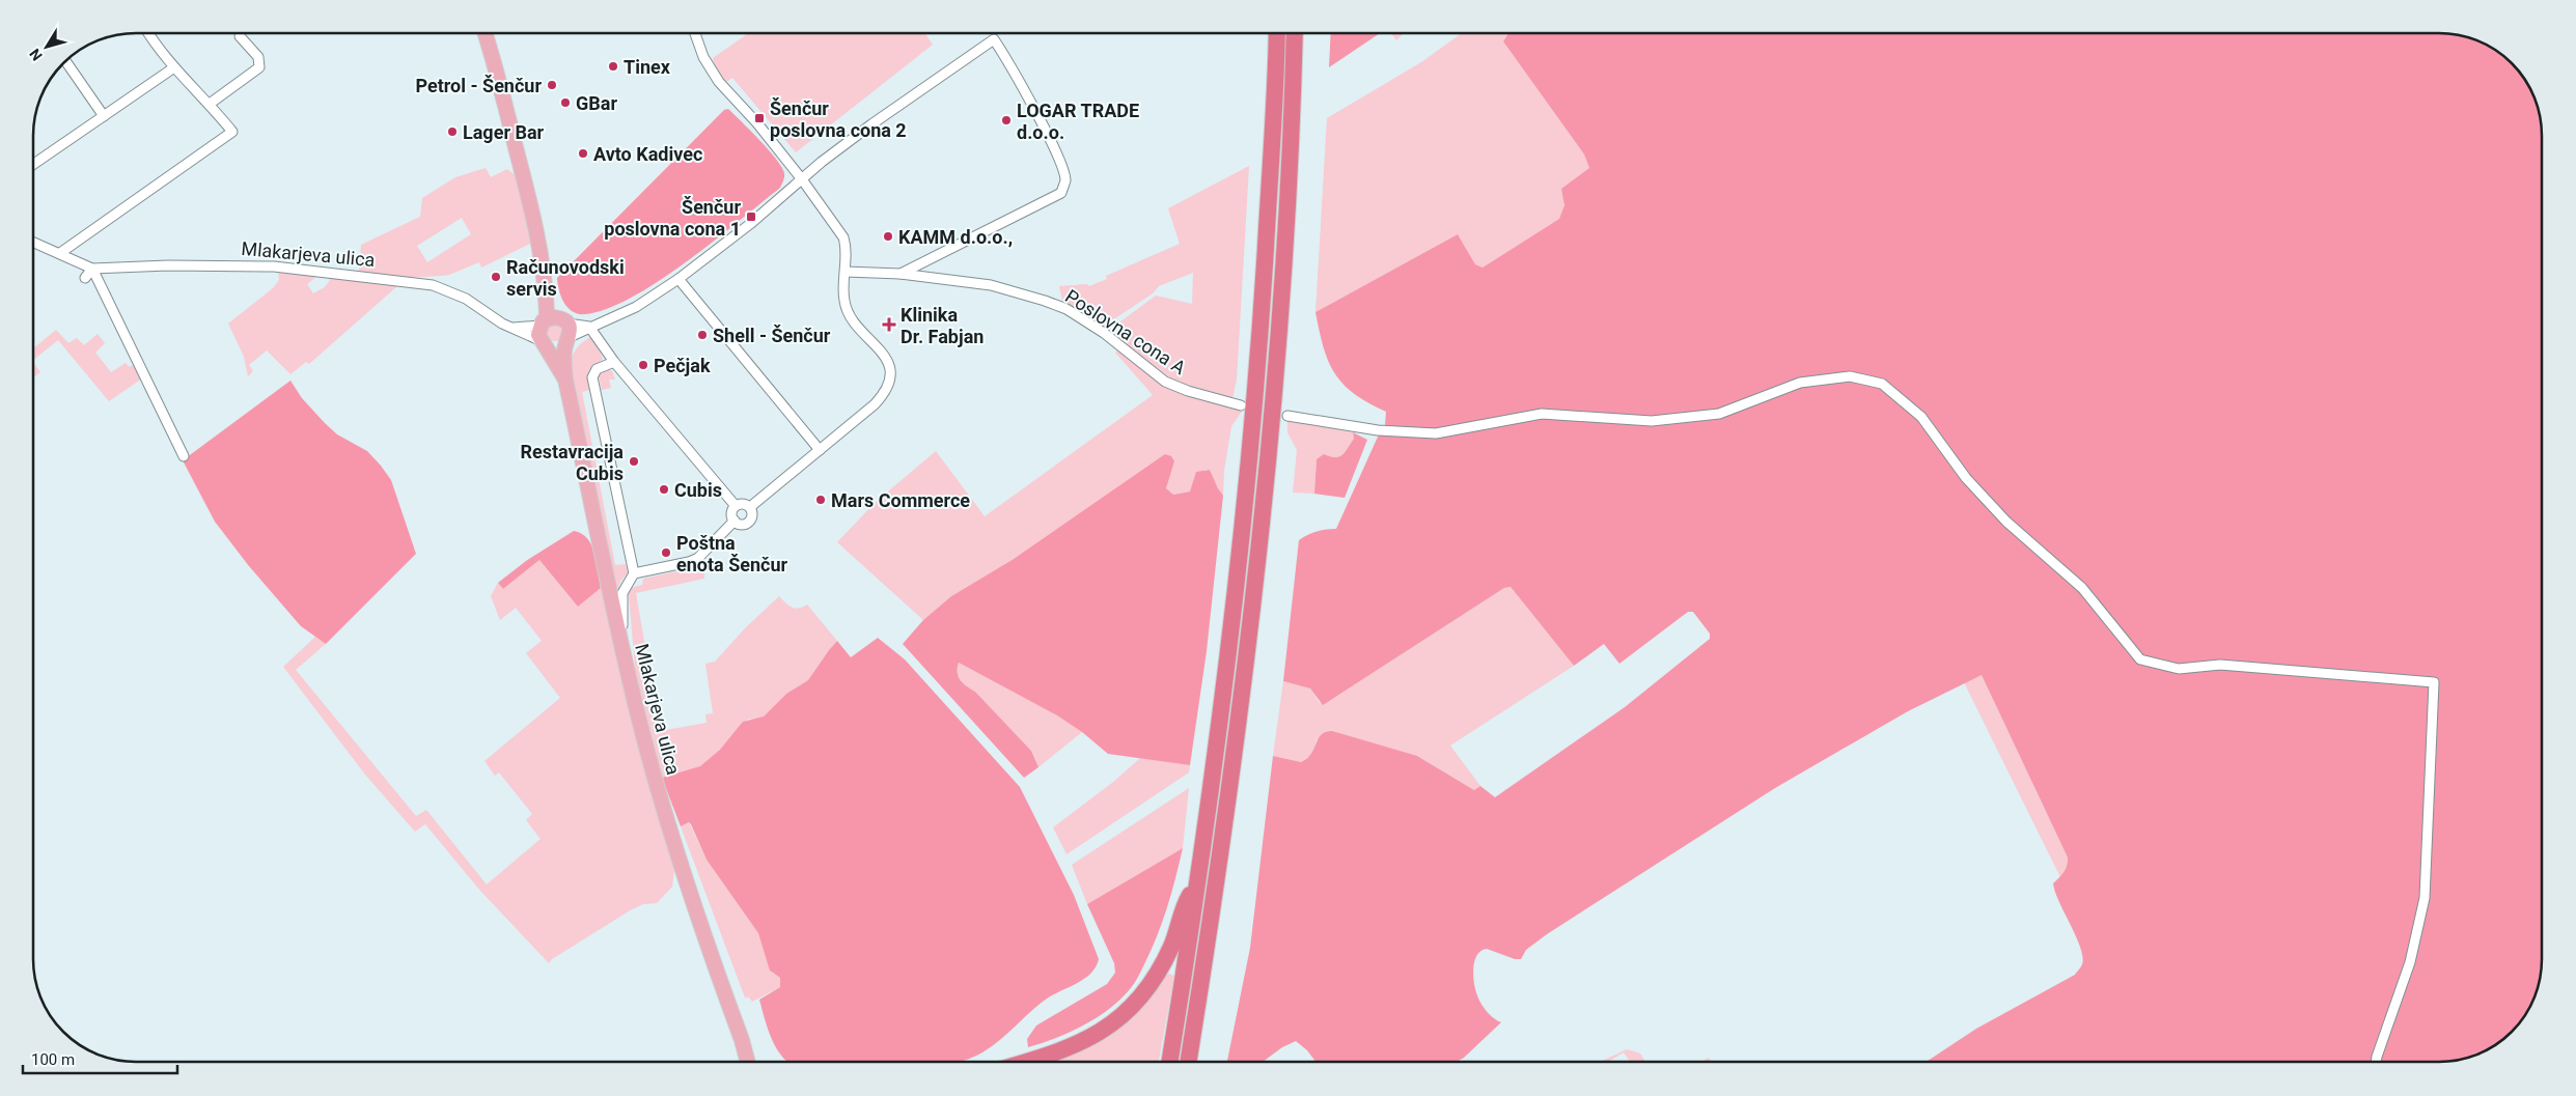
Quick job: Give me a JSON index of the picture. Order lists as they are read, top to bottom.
{
  "streets": {
    "main road": ["Mlakarjeva ulica"],
    "street": ["Poslovna cona A"]
  },
  "places": {
    "other": [
      "Tinex",
      "Petrol - Šenčur",
      "GBar",
      "LOGAR TRADE d.o.o.",
      "Lager Bar",
      "Avto Kadivec",
      "KAMM d.o.o.,",
      "Računovodski servis",
      "Shell - Šenčur",
      "Pečjak",
      "Restavracija Cubis",
      "Cubis",
      "Mars Commerce",
      "Poštna enota Šenčur"
    ],
    "transit": ["Šenčur poslovna cona 2", "Šenčur poslovna cona 1"],
    "health": ["Klinika Dr. Fabjan"]
  },
  "scale_bar": "100 m",
  "north": "bottom left"
}
